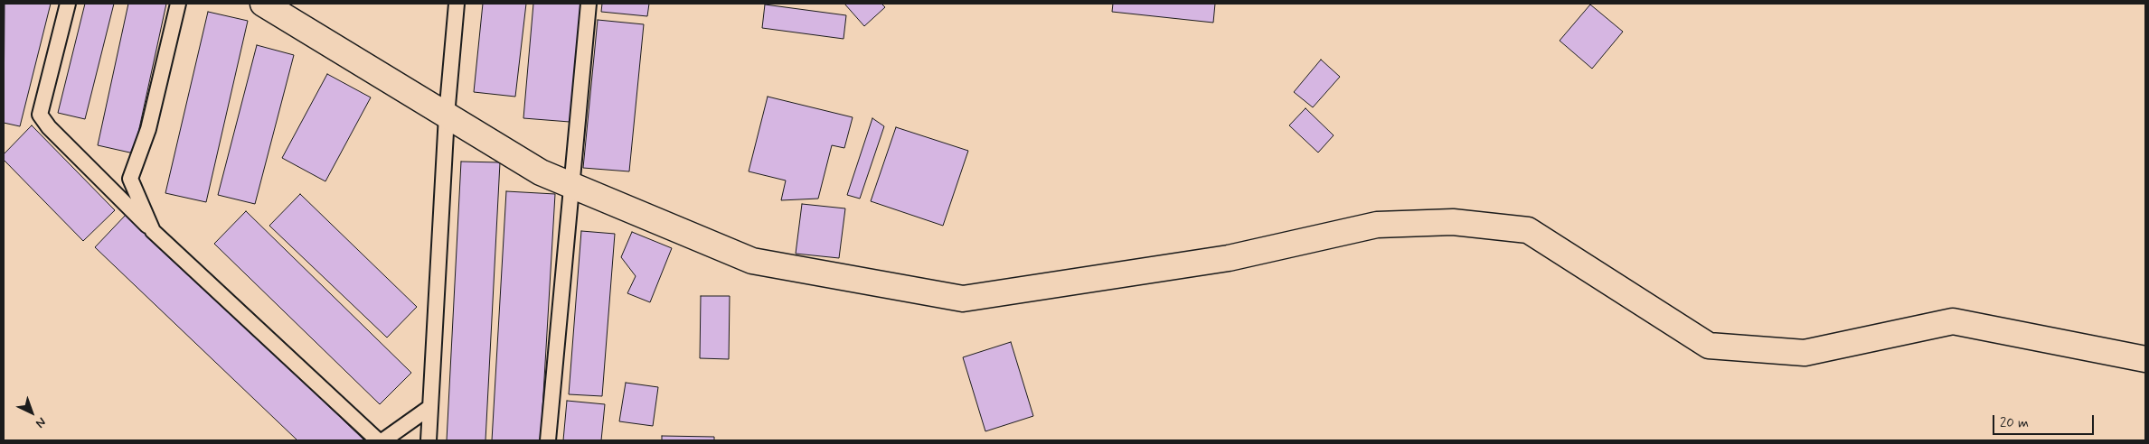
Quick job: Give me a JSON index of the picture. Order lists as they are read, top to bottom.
{
  "scale_bar": "20 m",
  "north": "bottom right"
}
